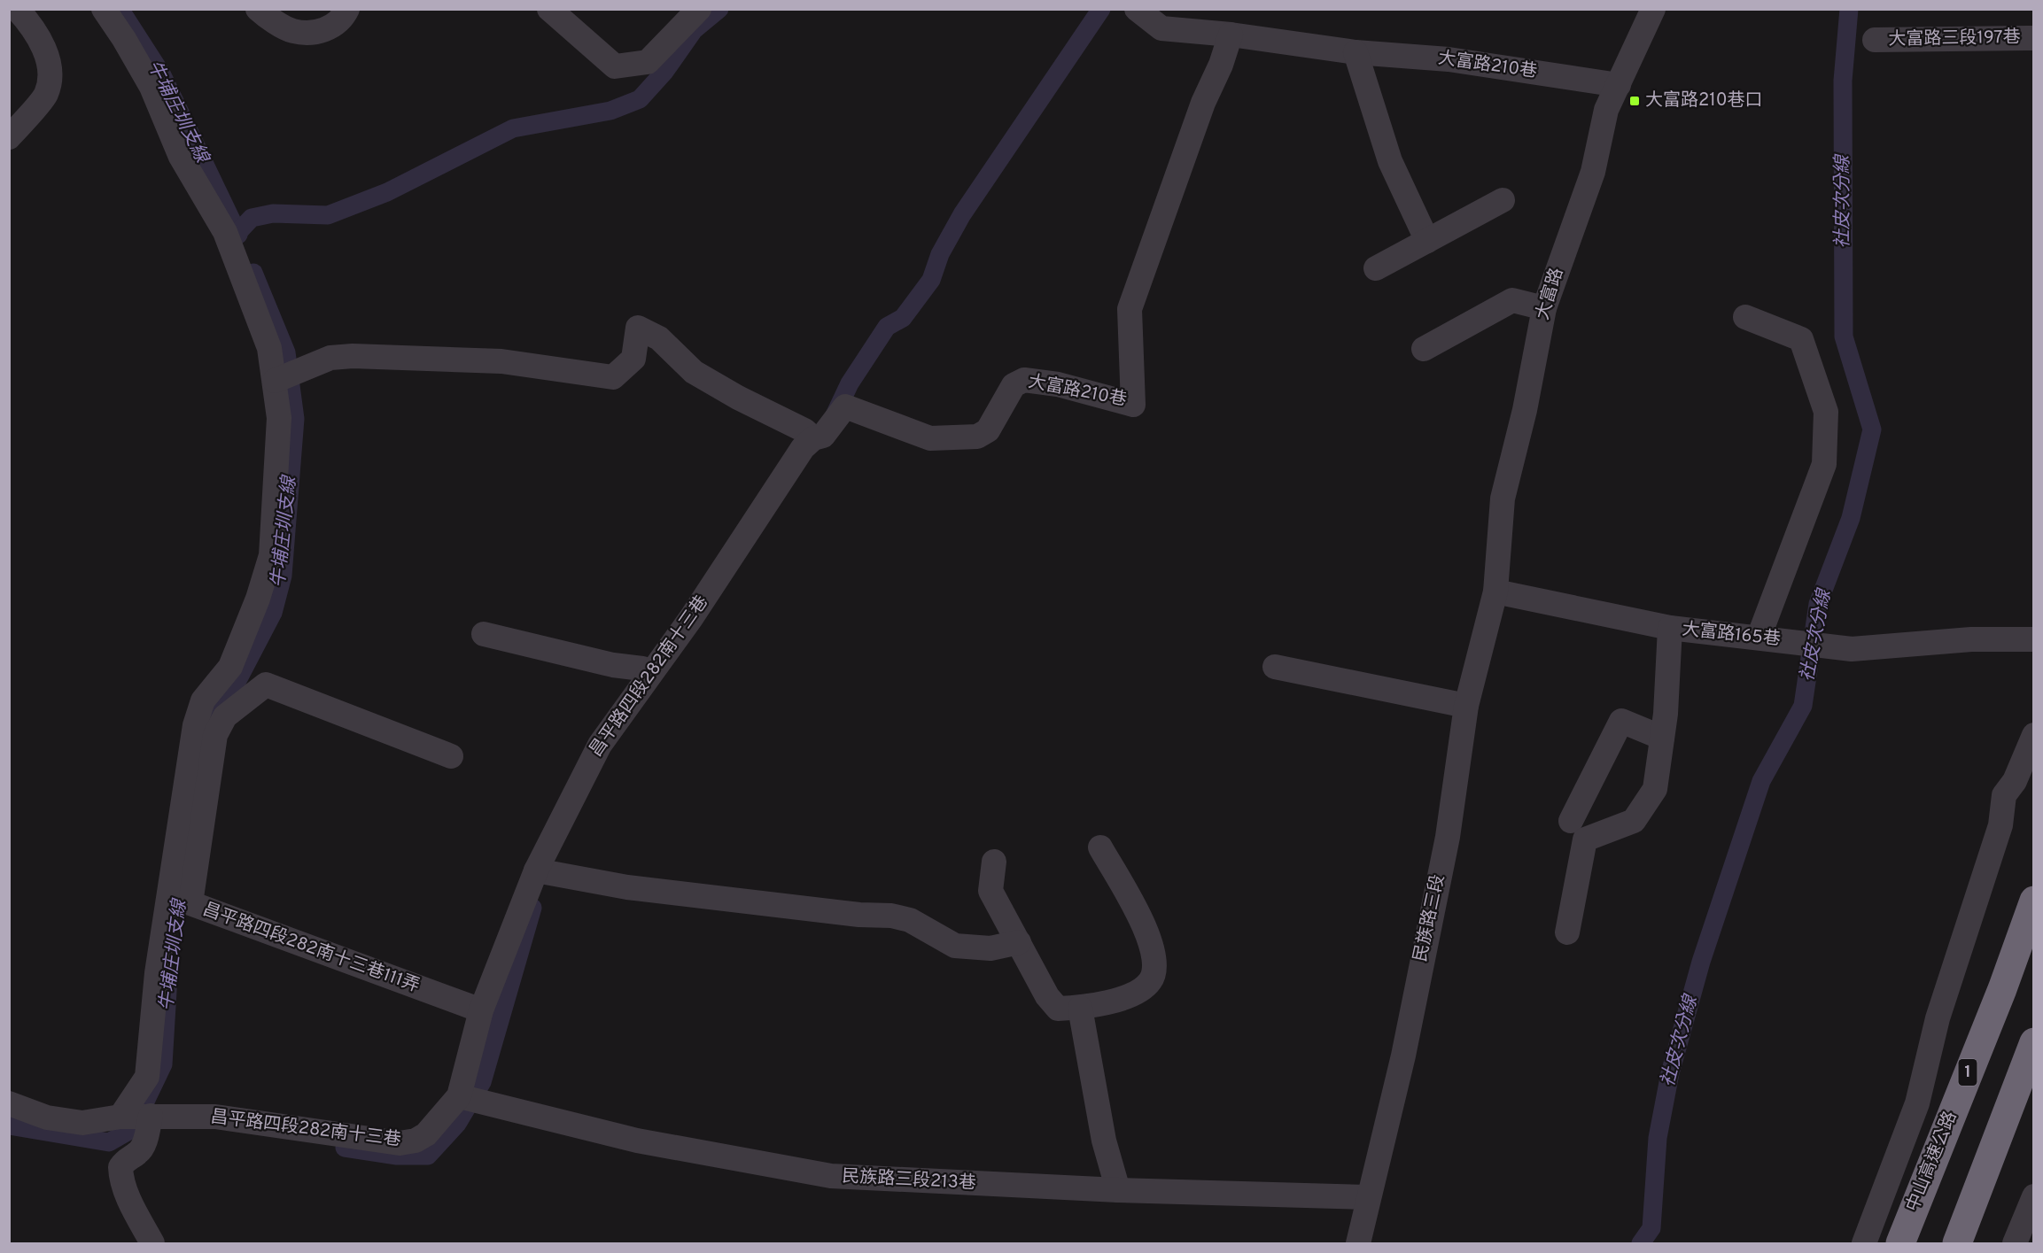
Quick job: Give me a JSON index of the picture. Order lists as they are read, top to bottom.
{
  "streets": {
    "highway": ["1", "中山高速公路"],
    "street": [
      "大富路三段197巷",
      "大富路210巷",
      "大富路",
      "大富路165巷",
      "昌平路四段282南十三巷",
      "民族路三段",
      "昌平路四段282南十三巷111弄",
      "民族路三段213巷"
    ]
  },
  "crossings": [
    ["大富路210巷", "大富路"],
    ["大富路210巷", "昌平路四段282南十三巷"],
    ["大富路", "大富路165巷"],
    ["大富路", "民族路三段"],
    ["大富路165巷", "民族路三段"],
    ["昌平路四段282南十三巷", "昌平路四段282南十三巷111弄"],
    ["昌平路四段282南十三巷", "民族路三段213巷"],
    ["民族路三段", "民族路三段213巷"]
  ],
  "water": ["牛埔庄圳支線", "社皮次分線"],
  "places": {
    "transit": ["大富路210巷口"]
  }
}
